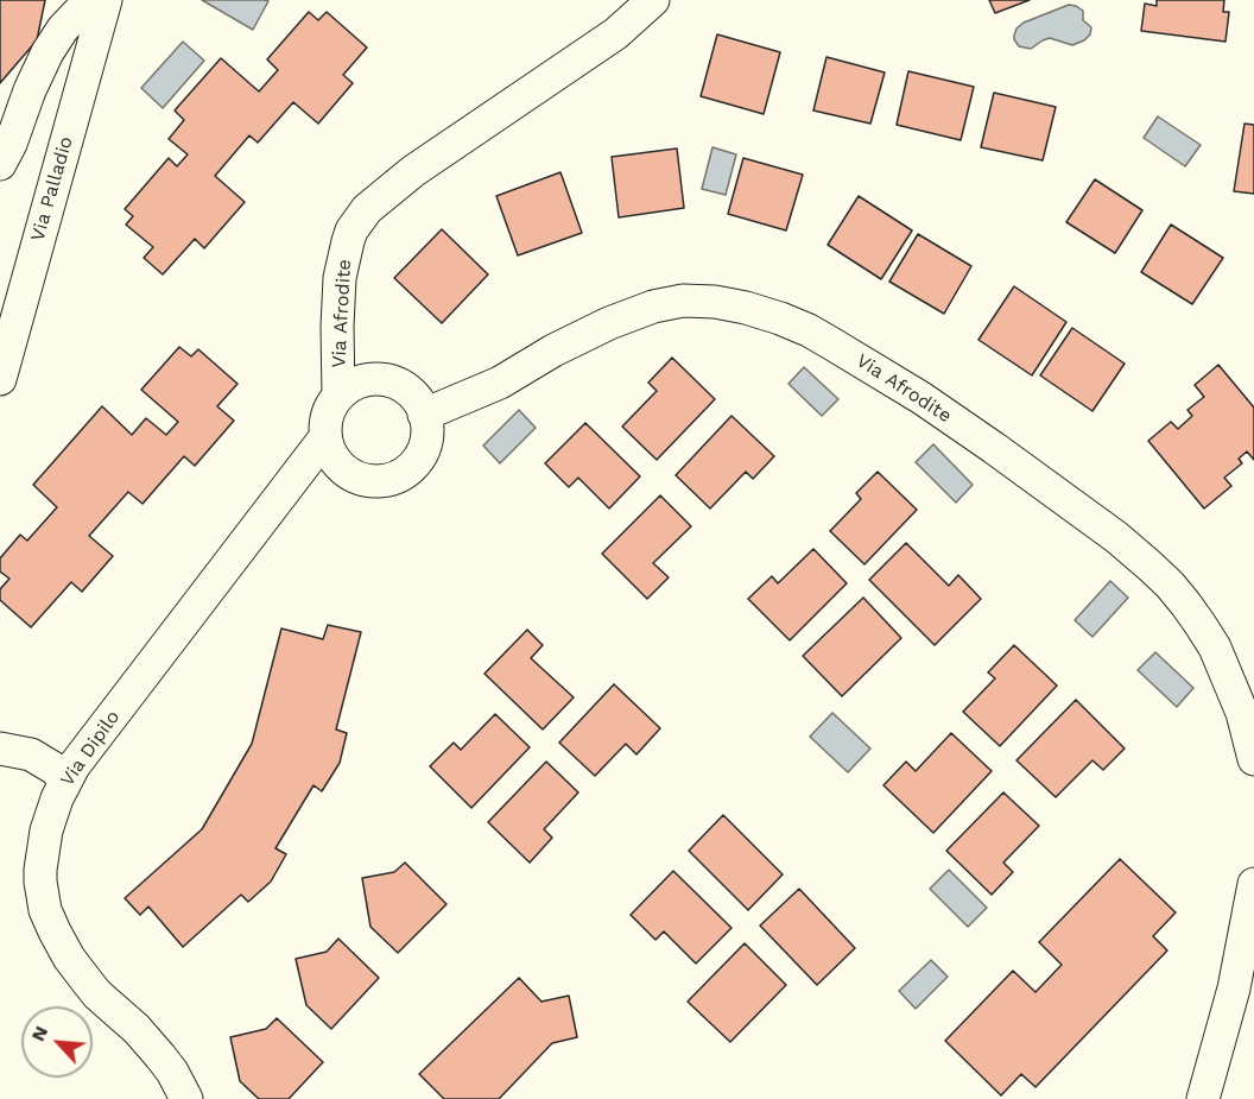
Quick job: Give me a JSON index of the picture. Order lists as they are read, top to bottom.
{
  "streets": {
    "street": ["Via Palladio", "Via Afrodite", "Via Dipilo"]
  },
  "crossings": [
    ["Via Afrodite", "Via Dipilo"]
  ],
  "north": "top left"
}
